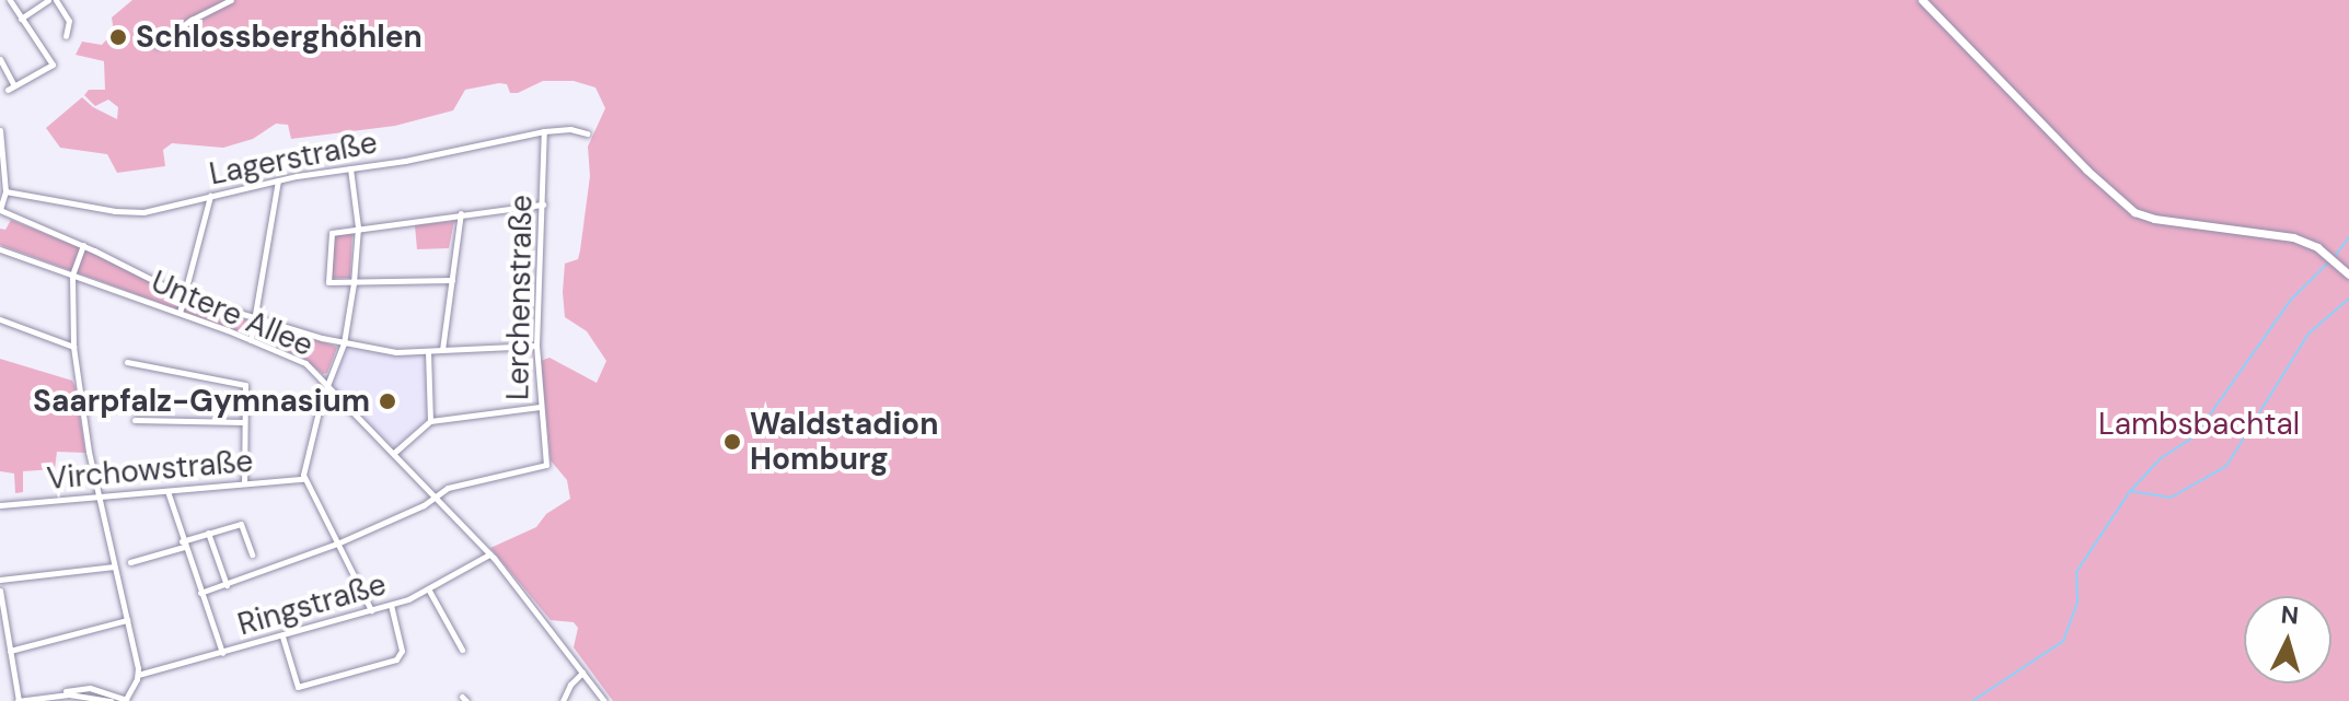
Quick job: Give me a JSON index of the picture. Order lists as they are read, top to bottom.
{
  "streets": {
    "street": [
      "Lagerstraße",
      "Lerchenstraße",
      "Untere Allee",
      "Virchowstraße",
      "Ringstraße"
    ]
  },
  "crossings": [
    ["Lagerstraße", "Lerchenstraße"],
    ["Lerchenstraße", "Untere Allee"],
    ["Untere Allee", "Ringstraße"]
  ],
  "parks": ["Lambsbachtal"],
  "places": ["Schlossberghöhlen", "Saarpfalz-Gymnasium", "Waldstadion Homburg"],
  "north": "top"
}
